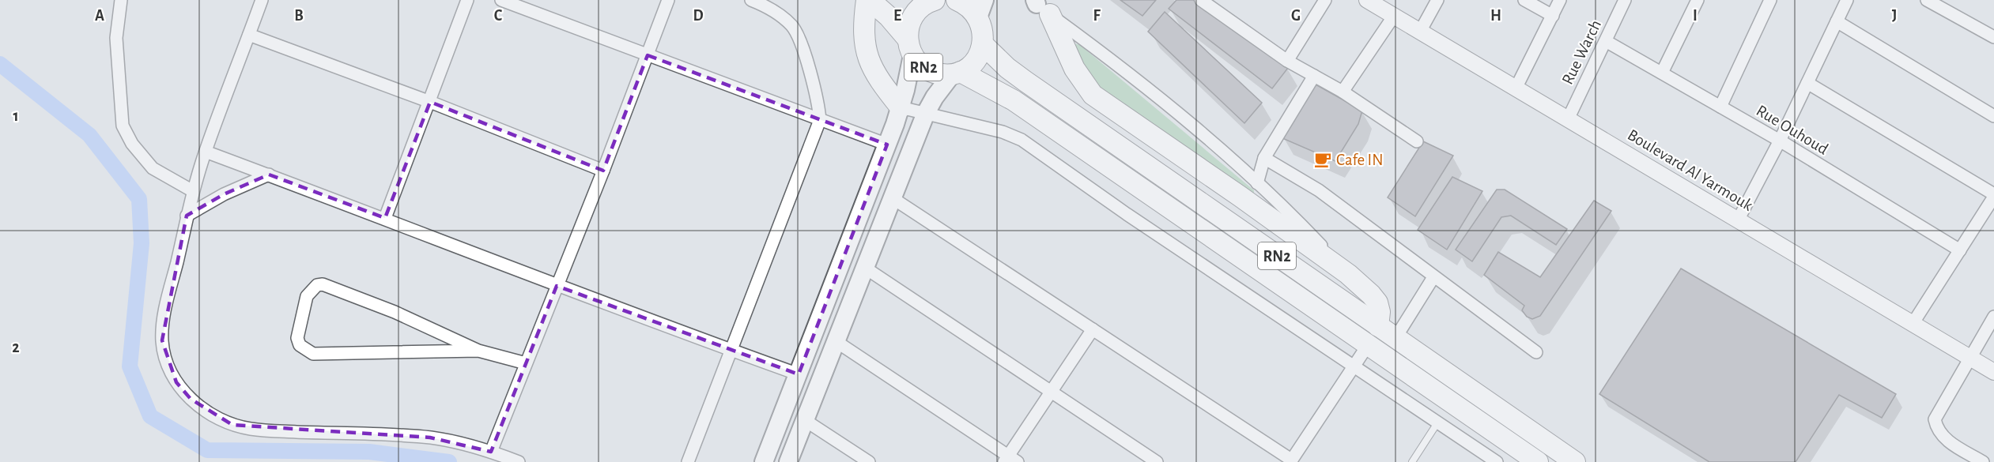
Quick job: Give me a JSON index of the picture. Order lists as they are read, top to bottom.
{
  "streets": {
    "highway": ["RN2"],
    "street": ["Rue Warch", "Rue Ouhoud", "Boulevard Al Yarmouk"]
  },
  "crossings": [
    ["Rue Warch", "Rue Ouhoud"],
    ["Rue Warch", "Boulevard Al Yarmouk"]
  ],
  "places": {
    "cafe": ["Cafe IN"]
  },
  "grid": {
    "columns": [
      "A",
      "B",
      "C",
      "D",
      "E",
      "F",
      "G",
      "H",
      "I",
      "J"
    ],
    "rows": ["1", "2"]
  }
}
